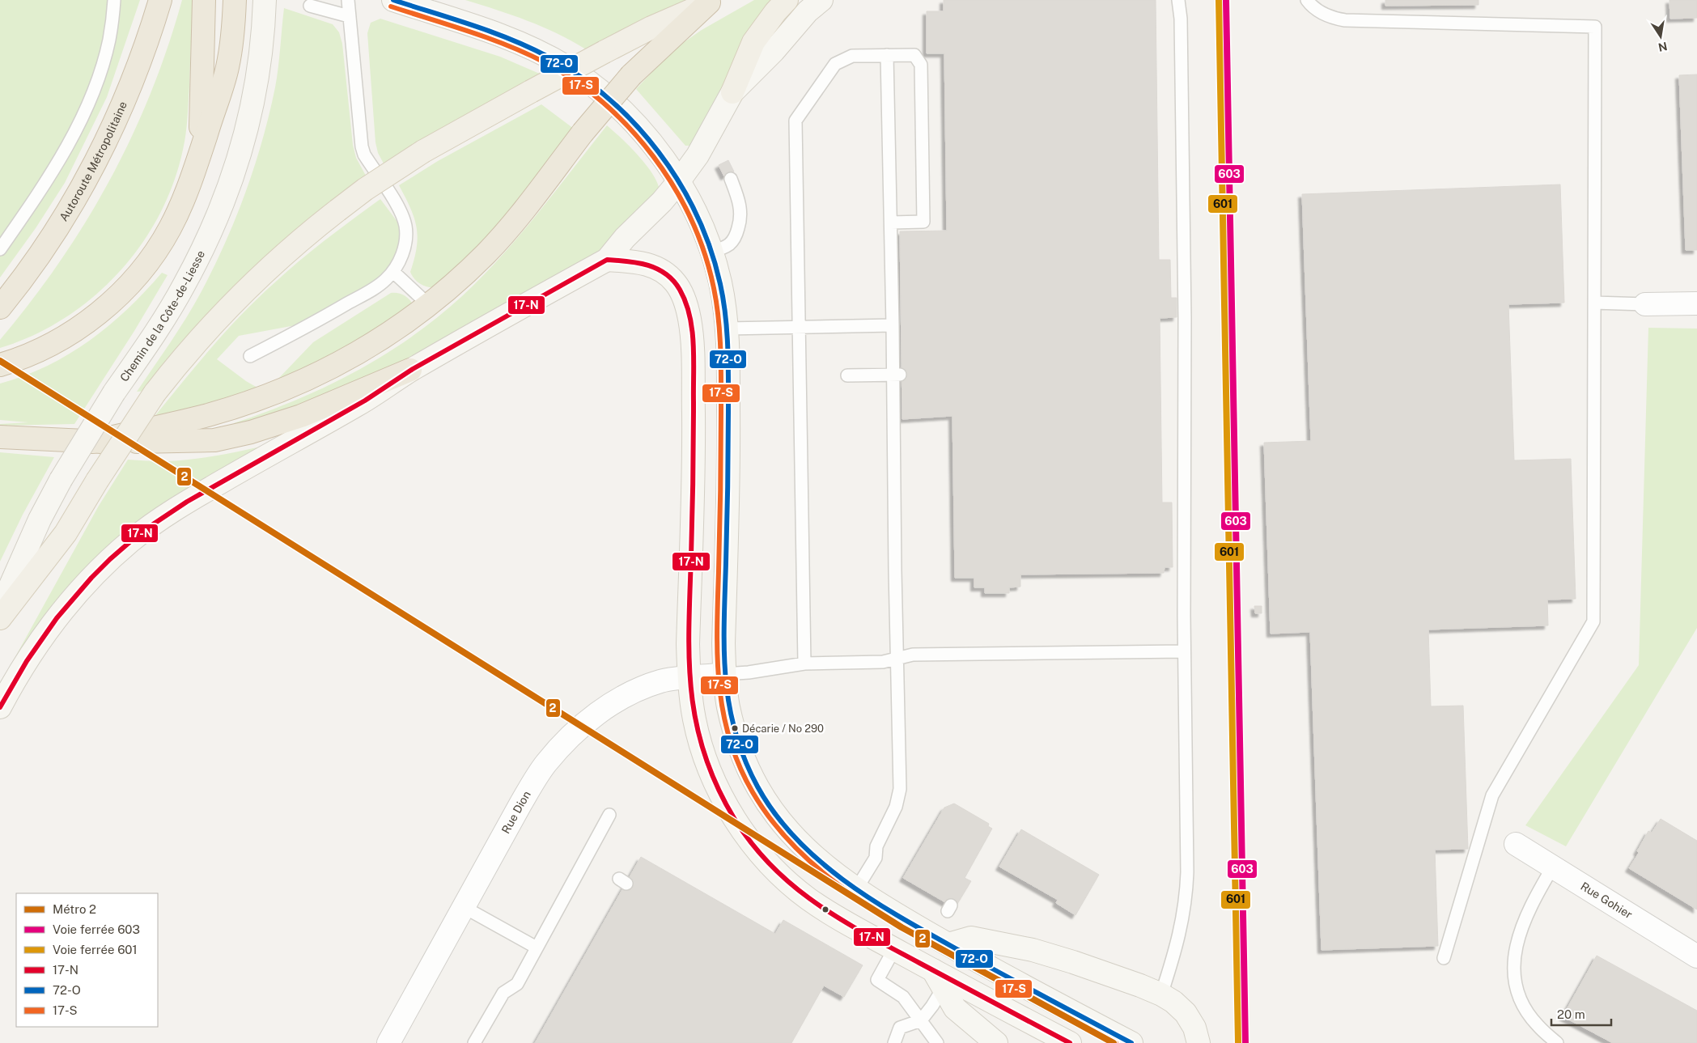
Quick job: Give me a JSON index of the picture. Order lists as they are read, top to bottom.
{
  "streets": {
    "highway": ["Autoroute Métropolitaine"],
    "street": ["Chemin de la Côte-de-Liesse", "Rue Dion", "Rue Gohier"]
  },
  "places": ["Décarie / No 290"],
  "lines": [
    "rail line 603",
    "rail line 601",
    "transit line 72-O",
    "transit line 17-S",
    "transit line 17-N",
    "metro line 2"
  ],
  "legend": [
    "Métro 2",
    "Voie ferrée 603",
    "Voie ferrée 601",
    "17-N",
    "72-O",
    "17-S"
  ],
  "scale_bar": "20 m",
  "north": "bottom"
}
